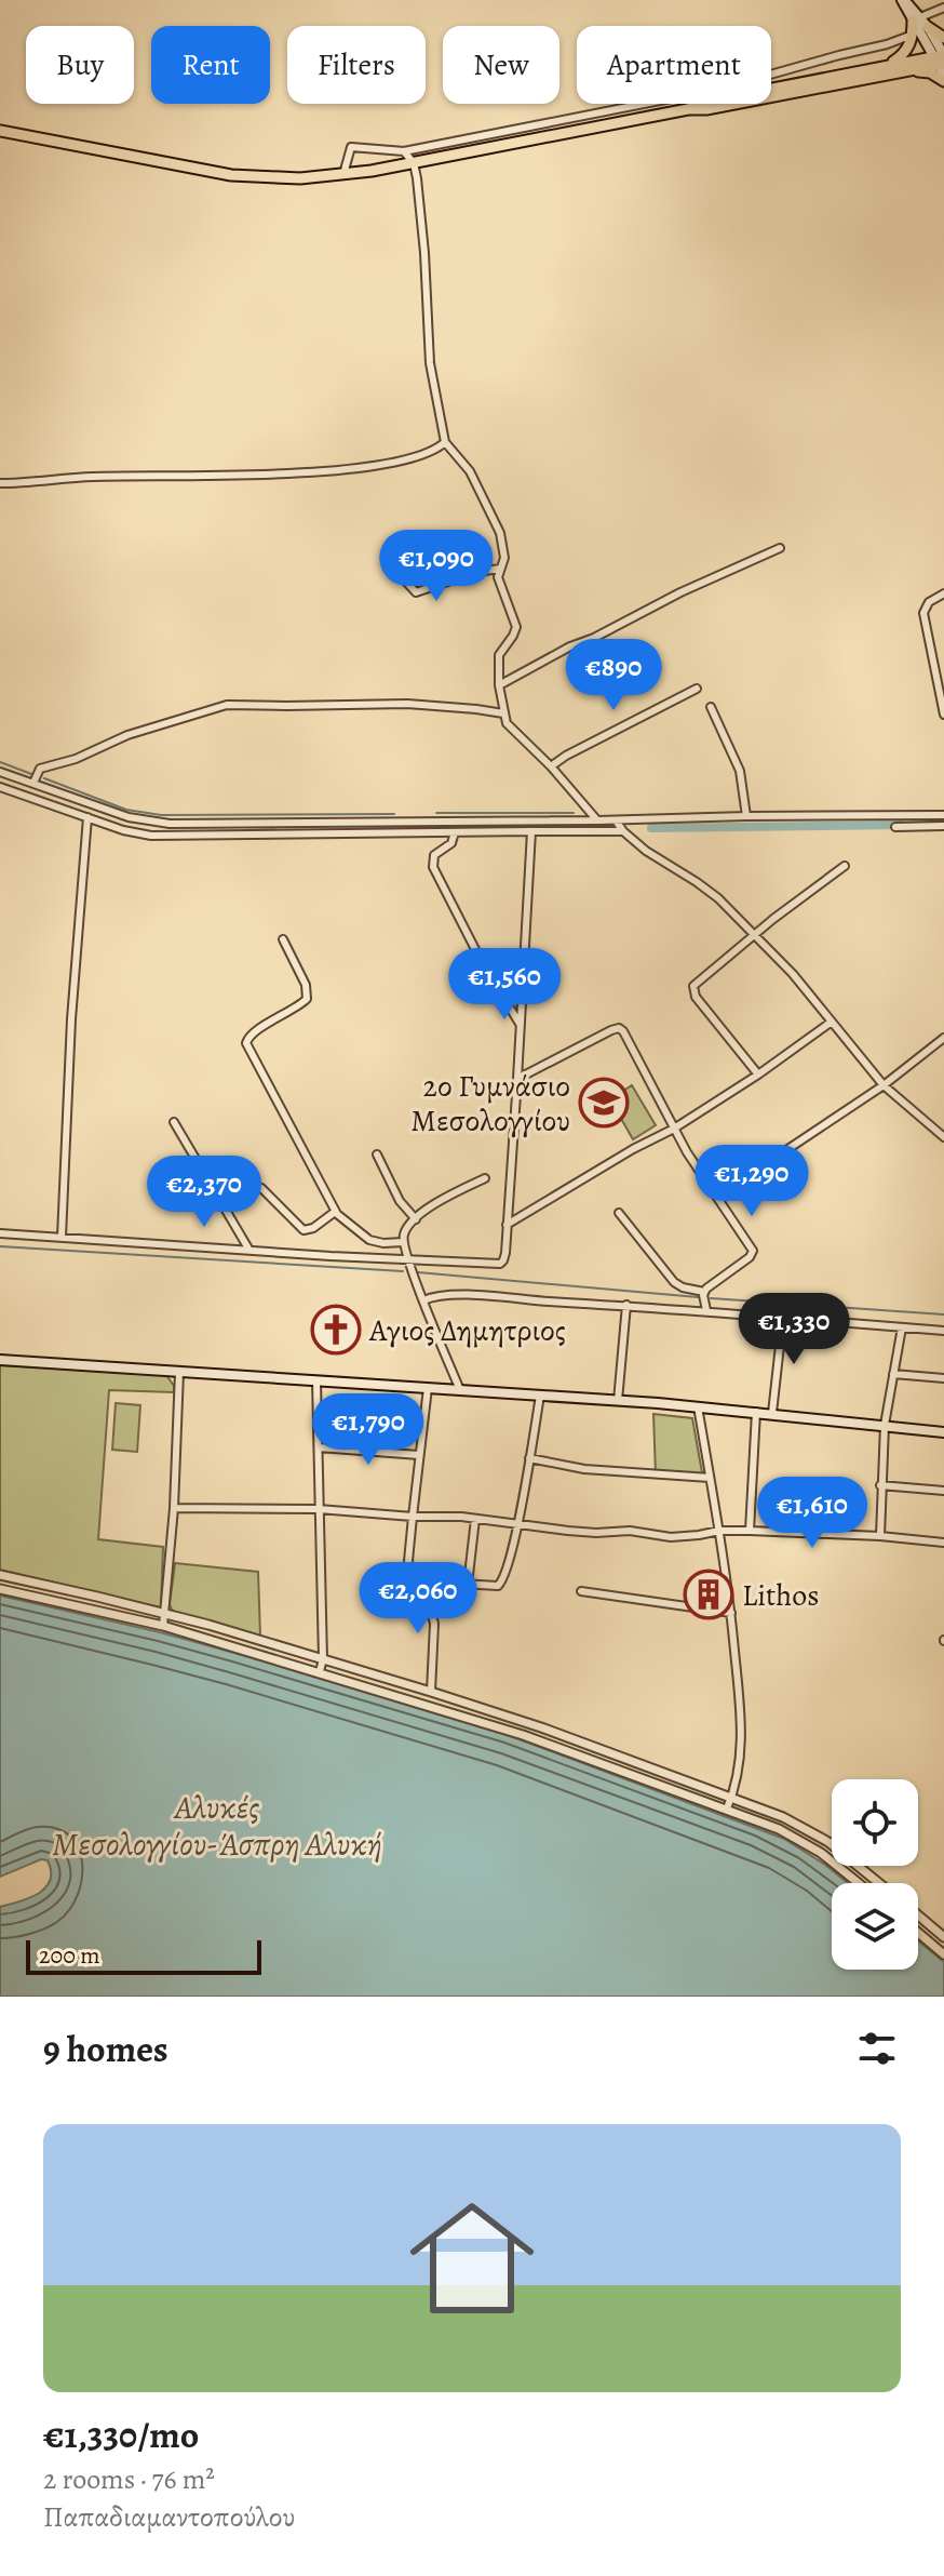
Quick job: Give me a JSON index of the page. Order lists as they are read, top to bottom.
{
  "water": ["Αλυκές Μεσολογγίου-Άσπρη Αλυκή"],
  "places": {
    "school or university": ["2ο Γυμνάσιο Μεσολογγίου"],
    "church": ["Αγιος Δημητριος"],
    "building": ["Lithos"]
  },
  "scale_bar": "200 m",
  "page": {
    "chip": [
      "Buy",
      "Rent",
      "Filters",
      "New",
      "Apartment"
    ],
    "price": [
      "€1,090",
      "€890",
      "€1,560",
      "€1,290",
      "€2,370",
      "€1,330",
      "€1,790",
      "€1,610",
      "€2,060"
    ],
    "scale": "200 m",
    "heading": "9 homes",
    "list": [
      {
        "name": "€1,330/mo",
        "note": "2 rooms · 76 m² · Παπαδιαμαντοπούλου"
      }
    ]
  }
}
